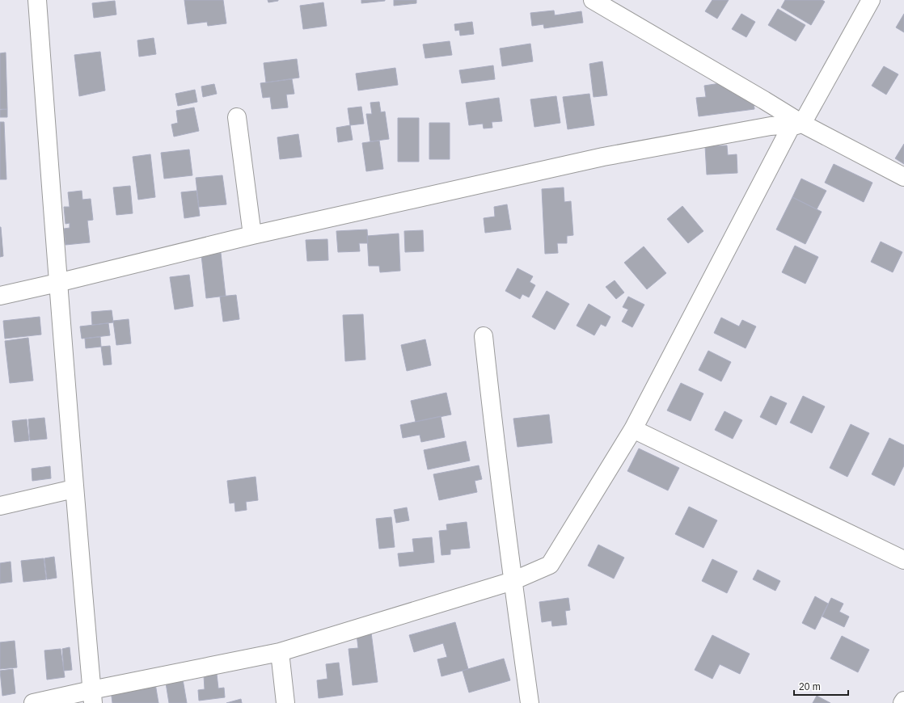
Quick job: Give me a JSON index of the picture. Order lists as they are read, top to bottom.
{
  "scale_bar": "20 m"
}
